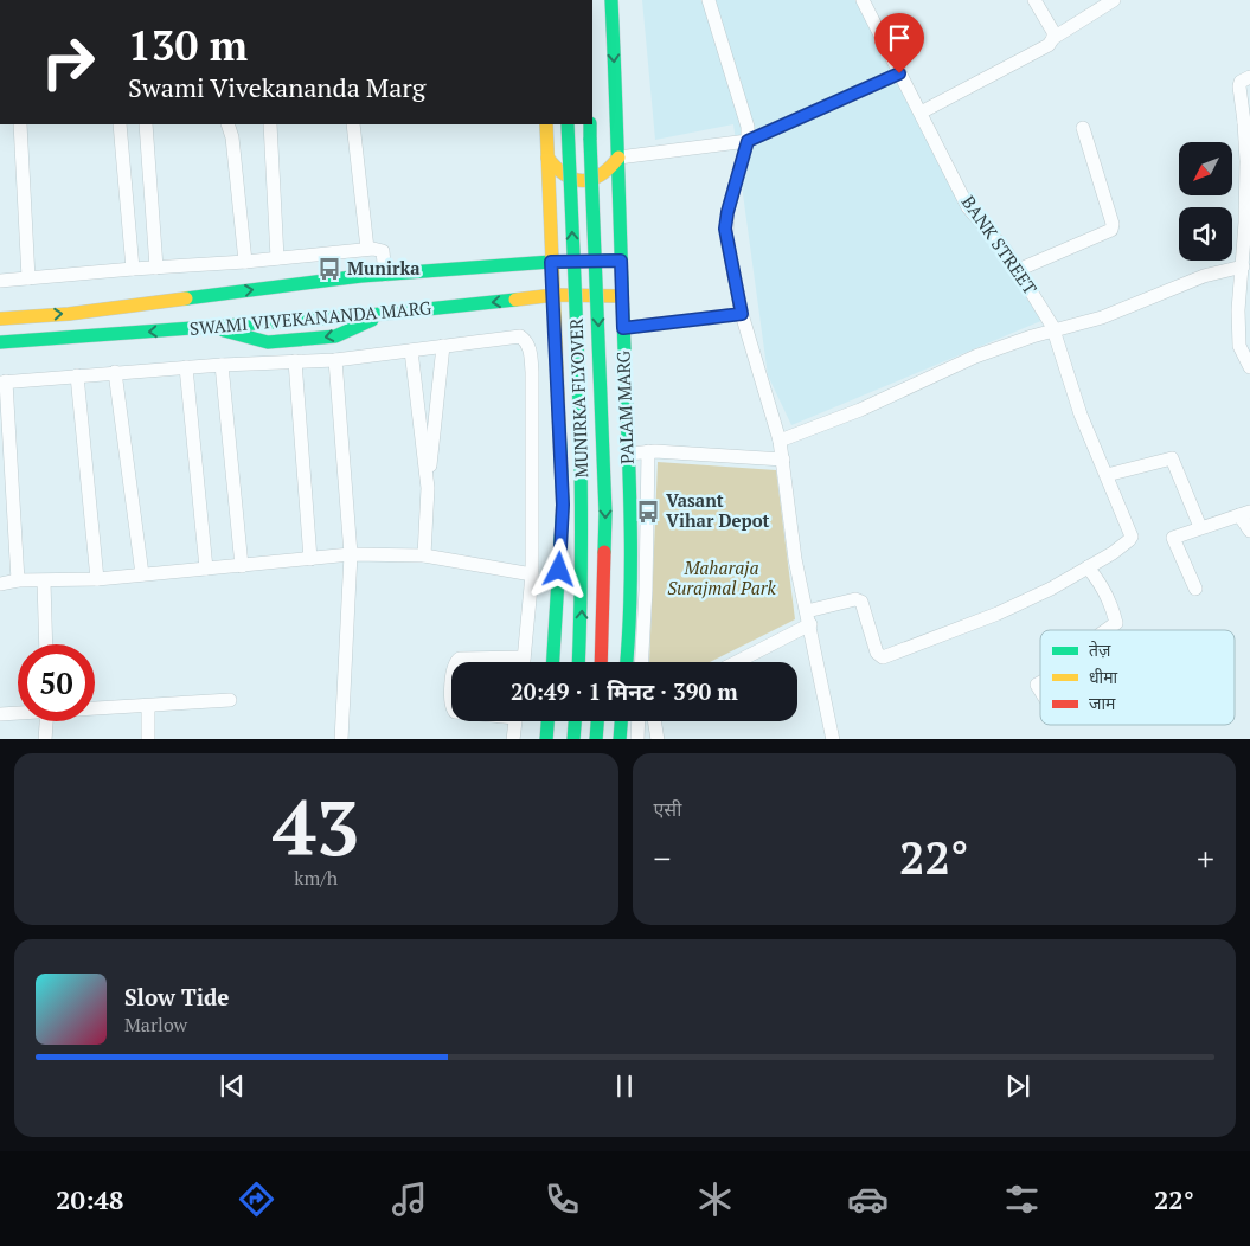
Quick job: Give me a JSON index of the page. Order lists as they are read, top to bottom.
{
  "streets": {
    "main road": ["SWAMI VIVEKANANDA MARG", "MUNIRKA FLYOVER", "PALAM MARG"],
    "street": ["BANK STREET"]
  },
  "crossings": [
    ["SWAMI VIVEKANANDA MARG", "PALAM MARG"]
  ],
  "parks": ["Maharaja Surajmal Park"],
  "places": {
    "bus stop": ["Munirka", "Vasant Vihar Depot"]
  },
  "legend": ["तेज़", "धीमा", "जाम"],
  "north": "bottom left",
  "page": {
    "turn": ["130 m", "Swami Vivekananda Marg"],
    "limit": "50",
    "trip": "20:49 · 1 मिनट · 390 m",
    "tile": [
      ["43", "km/h"],
      "एसी"
    ],
    "heat": ["−", "22°", "+"],
    "song": ["Slow Tide", "Marlow"],
    "tabs": ["20:48", "22°"]
  }
}
